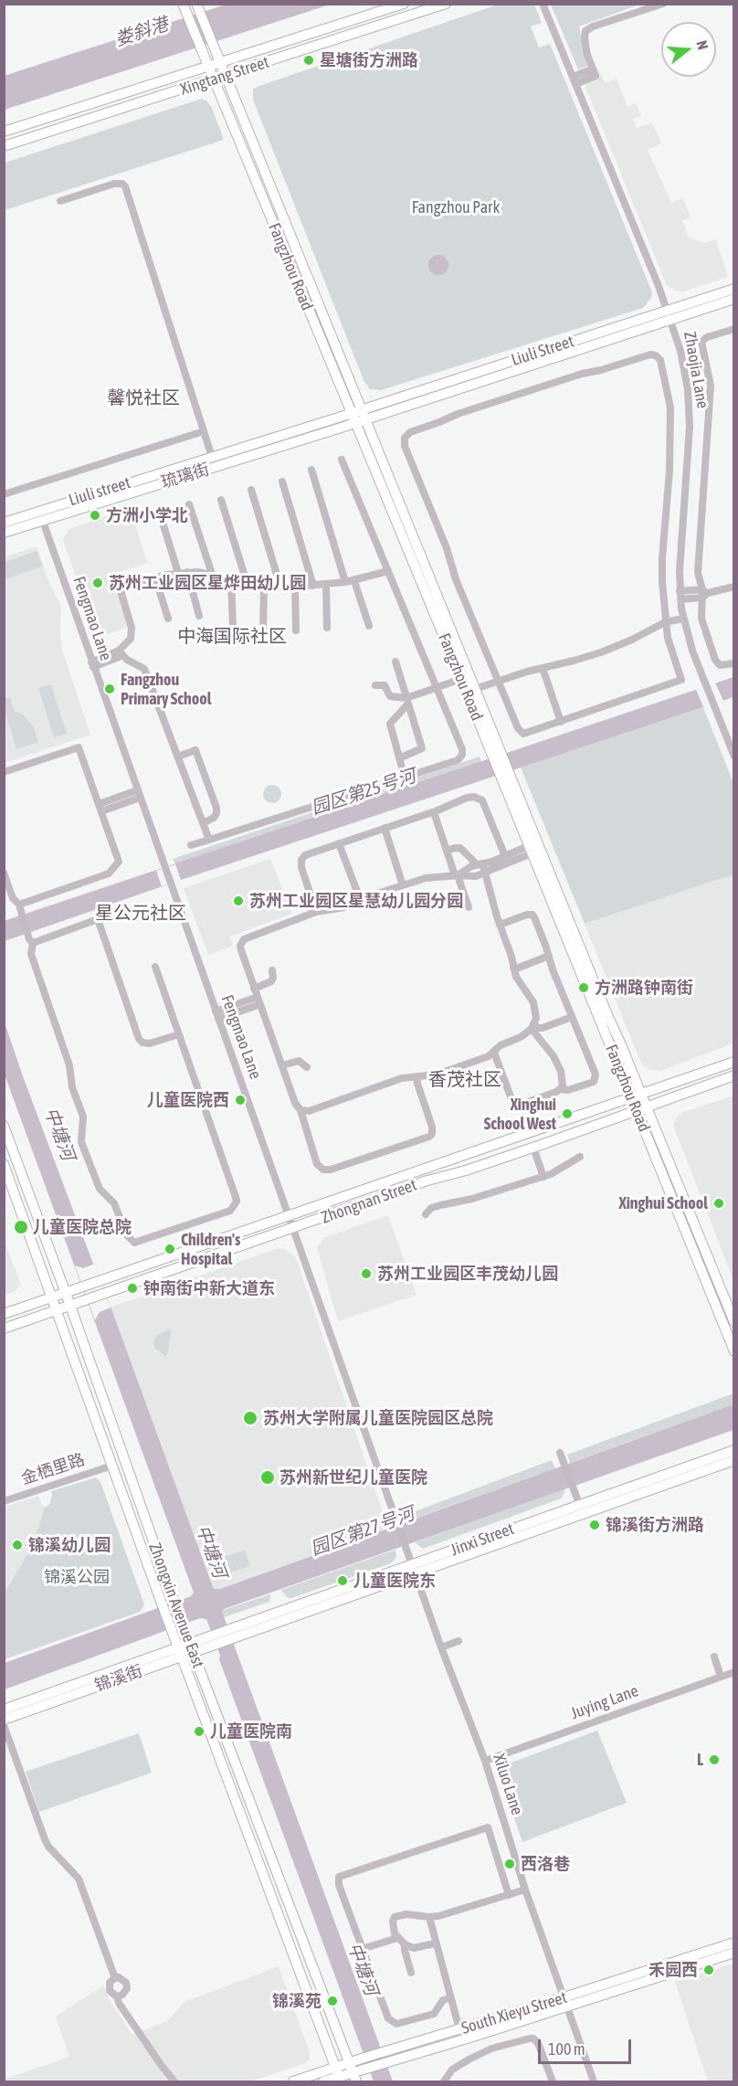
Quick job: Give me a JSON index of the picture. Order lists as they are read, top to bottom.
{
  "streets": {
    "main road": [
      "Xingtang Street",
      "Fangzhou Road",
      "Liuli Street",
      "琉璃街",
      "Liuli street",
      "Zhongnan Street",
      "Jinxi Street",
      "Zhongxin Avenue East",
      "锦溪街",
      "South Xieyu Street"
    ],
    "street": [
      "Zhaojia Lane",
      "Fengmao Lane",
      "金栖里路",
      "Juying Lane",
      "Xiluo Lane"
    ]
  },
  "crossings": [
    ["Xingtang Street", "Fangzhou Road"],
    ["Fangzhou Road", "Liuli Street"],
    ["Fangzhou Road", "琉璃街"],
    ["Fangzhou Road", "Liuli street"],
    ["Fangzhou Road", "Zhongnan Street"],
    ["Liuli Street", "Zhaojia Lane"],
    ["Liuli Street", "琉璃街"],
    ["Liuli Street", "Liuli street"],
    ["琉璃街", "Liuli street"],
    ["琉璃街", "Fengmao Lane"],
    ["Liuli street", "Fengmao Lane"],
    ["Fengmao Lane", "Zhongnan Street"],
    ["Fengmao Lane", "Jinxi Street"],
    ["Fengmao Lane", "Xiluo Lane"],
    ["Zhongnan Street", "Zhongxin Avenue East"],
    ["金栖里路", "Zhongxin Avenue East"],
    ["Jinxi Street", "锦溪街"],
    ["Jinxi Street", "Xiluo Lane"],
    ["Zhongxin Avenue East", "锦溪街"],
    ["Zhongxin Avenue East", "South Xieyu Street"],
    ["Juying Lane", "Xiluo Lane"],
    ["Xiluo Lane", "South Xieyu Street"]
  ],
  "districts": [
    "馨悦社区",
    "中海国际社区",
    "星公元社区",
    "香茂社区"
  ],
  "water": [
    "娄斜港",
    "园区第25号河",
    "中塘河",
    "园区第27号河"
  ],
  "parks": ["Fangzhou Park", "锦溪公园"],
  "places": [
    "星塘街方洲路",
    "方洲小学北",
    "苏州工业园区星烨田幼儿园",
    "Fangzhou Primary School",
    "苏州工业园区星慧幼儿园分园",
    "方洲路钟南街",
    "儿童医院西",
    "Xinghui School West",
    "Xinghui School",
    "儿童医院总院",
    "Children's Hospital",
    "苏州工业园区丰茂幼儿园",
    "钟南街中新大道东",
    "苏州大学附属儿童医院园区总院",
    "苏州新世纪儿童医院",
    "锦溪街方洲路",
    "锦溪幼儿园",
    "儿童医院东",
    "儿童医院南",
    "L",
    "西洛巷",
    "禾园西",
    "锦溪苑"
  ],
  "scale_bar": "100 m",
  "north": "right"
}
